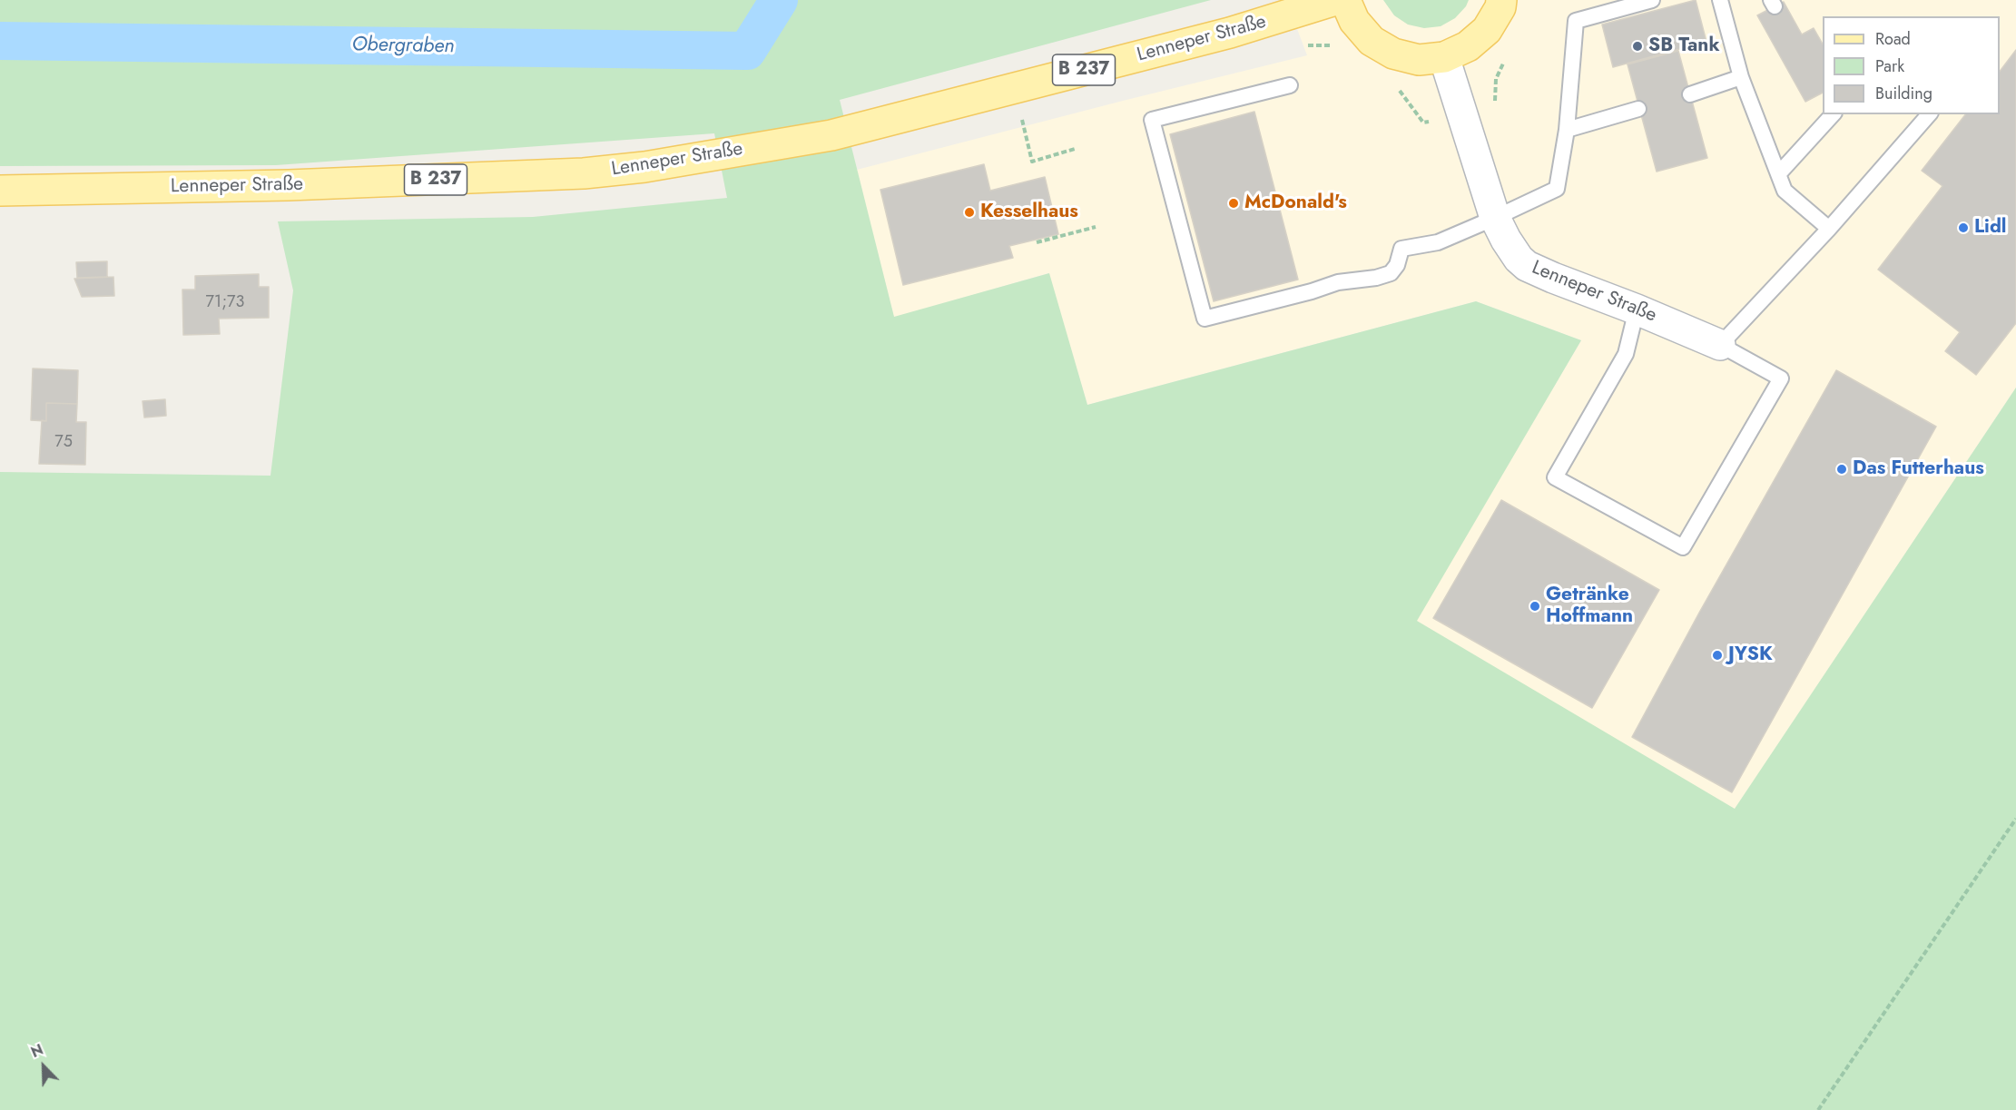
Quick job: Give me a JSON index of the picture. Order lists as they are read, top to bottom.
{
  "streets": {
    "main road": ["Lenneper Straße", "B 237"]
  },
  "water": ["Obergraben"],
  "places": [
    "SB Tank",
    "McDonald's",
    "Kesselhaus",
    "Lidl",
    "Das Futterhaus",
    "Getränke Hoffmann",
    "JYSK"
  ],
  "house_numbers": ["71;73", "75"],
  "legend": ["Road", "Park", "Building"],
  "north": "top left"
}
